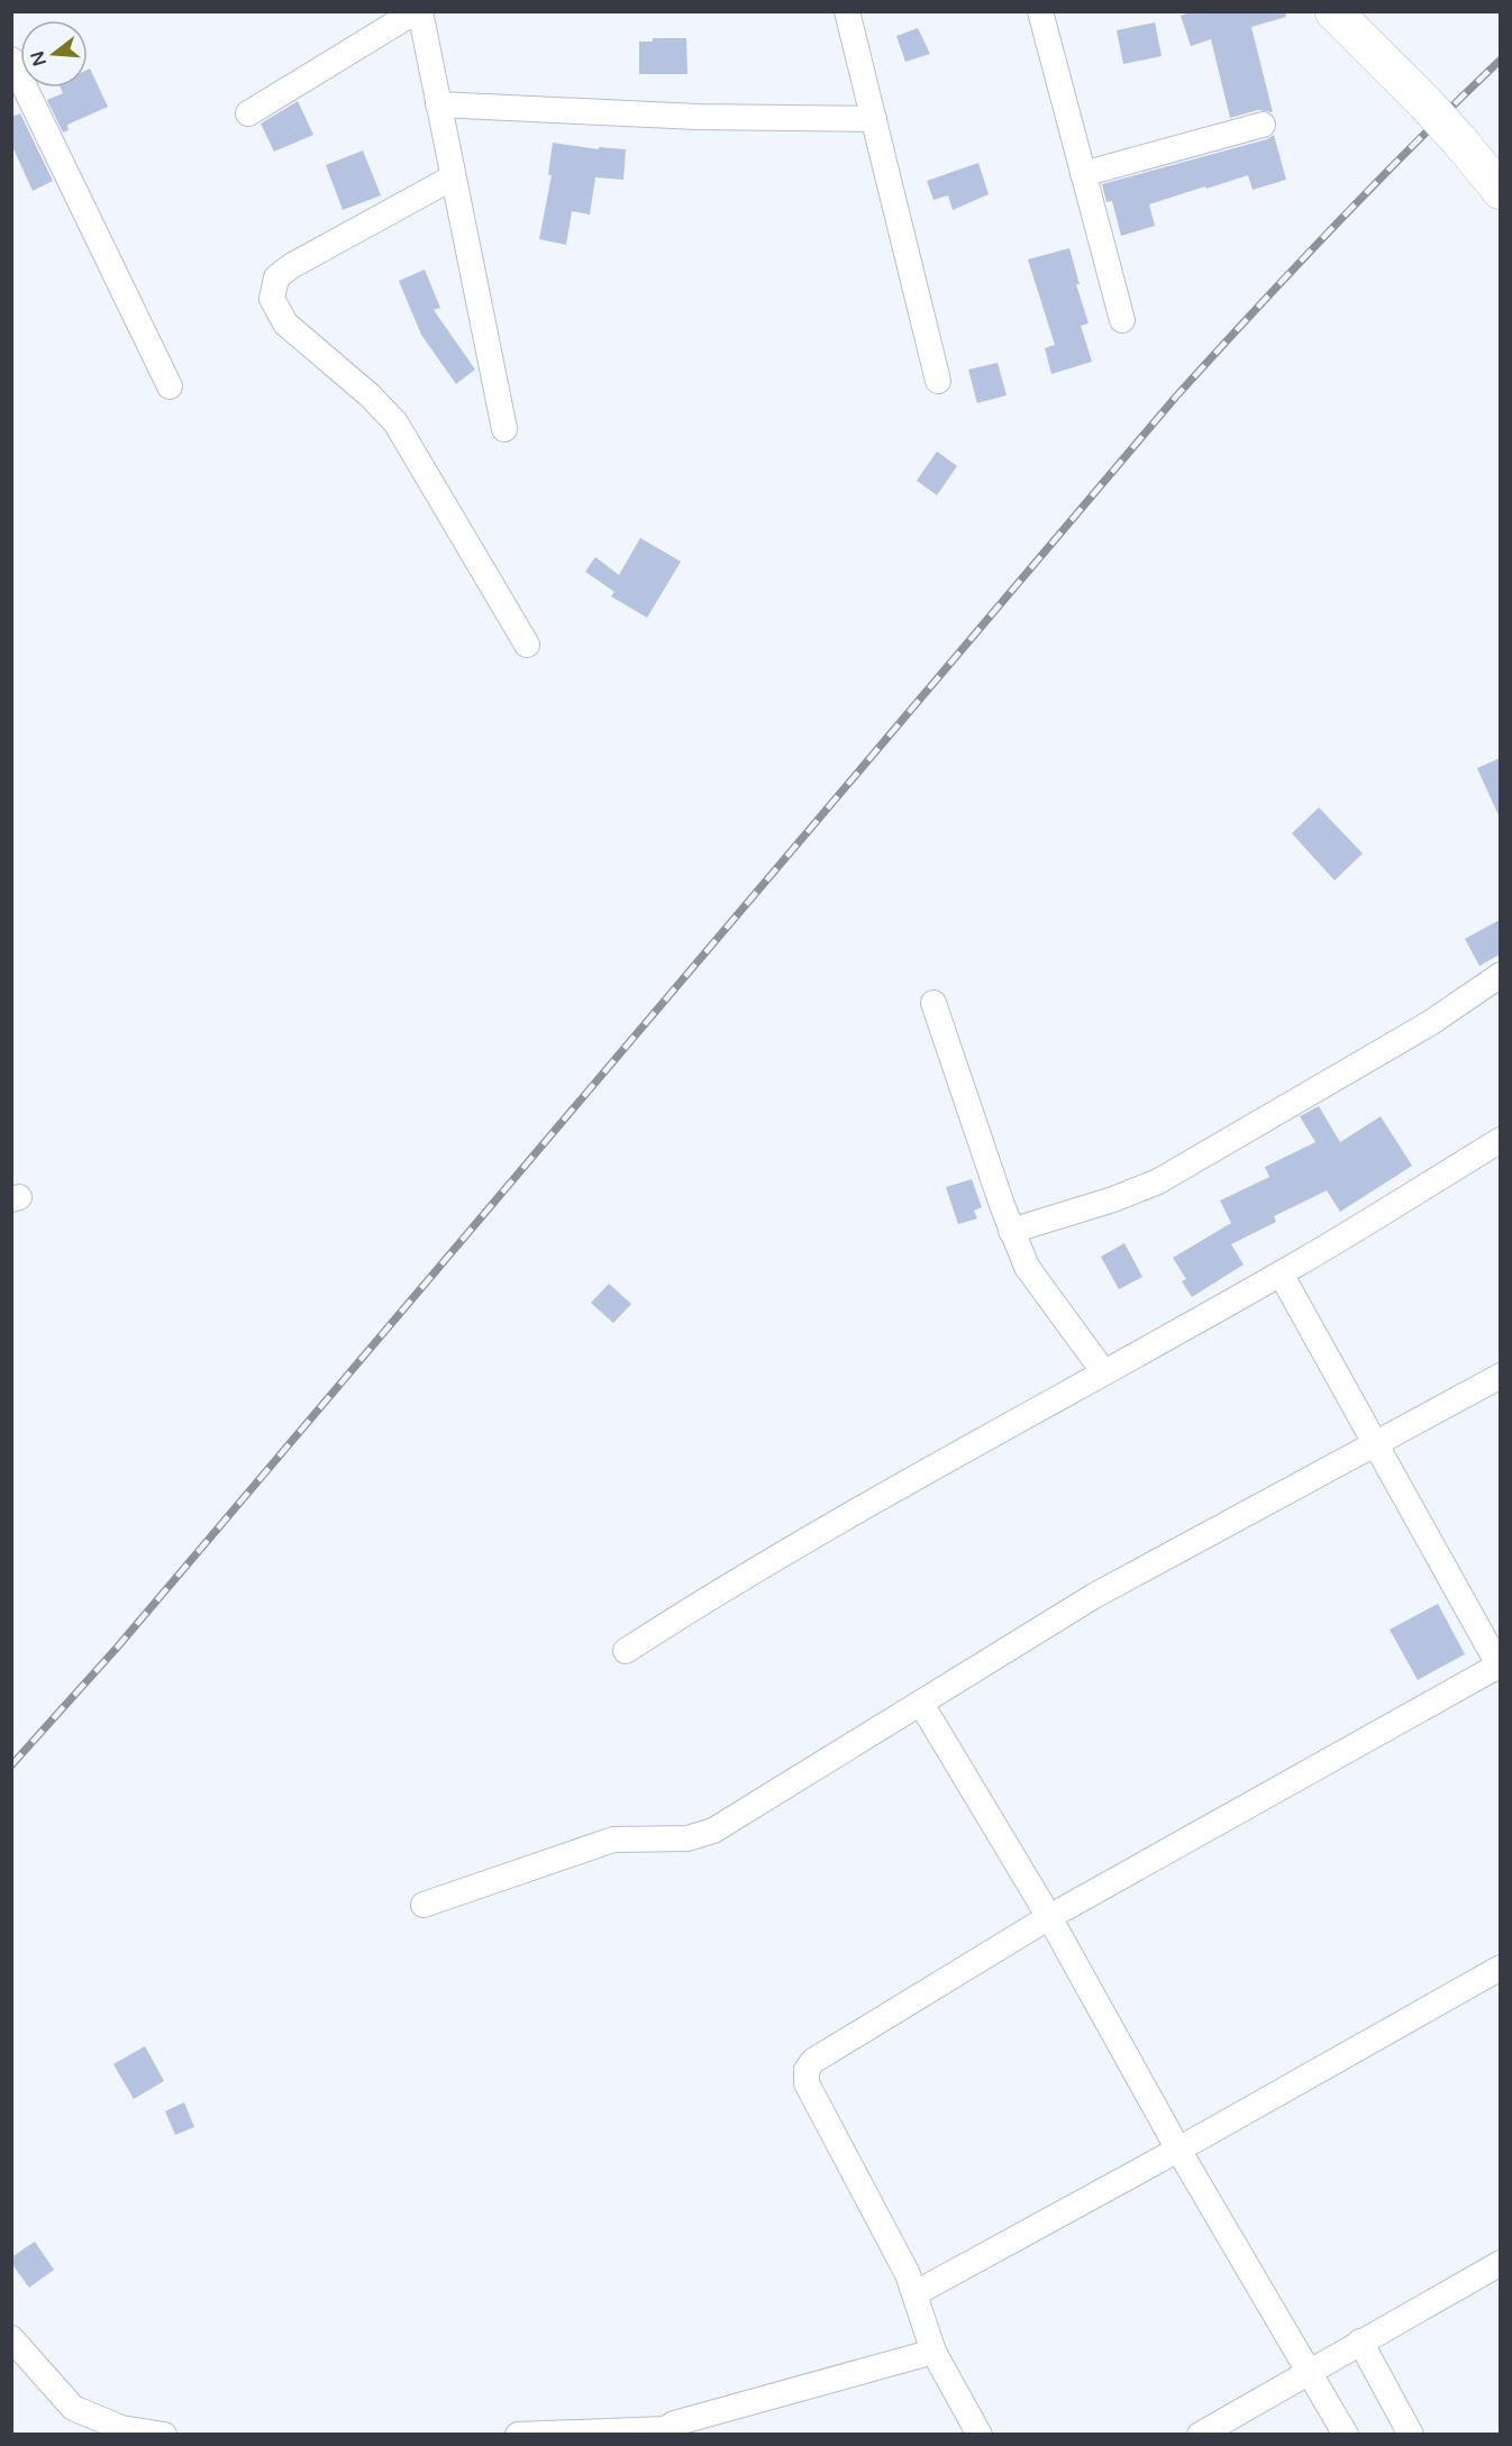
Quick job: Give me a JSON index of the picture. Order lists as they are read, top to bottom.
{
  "north": "left"
}
